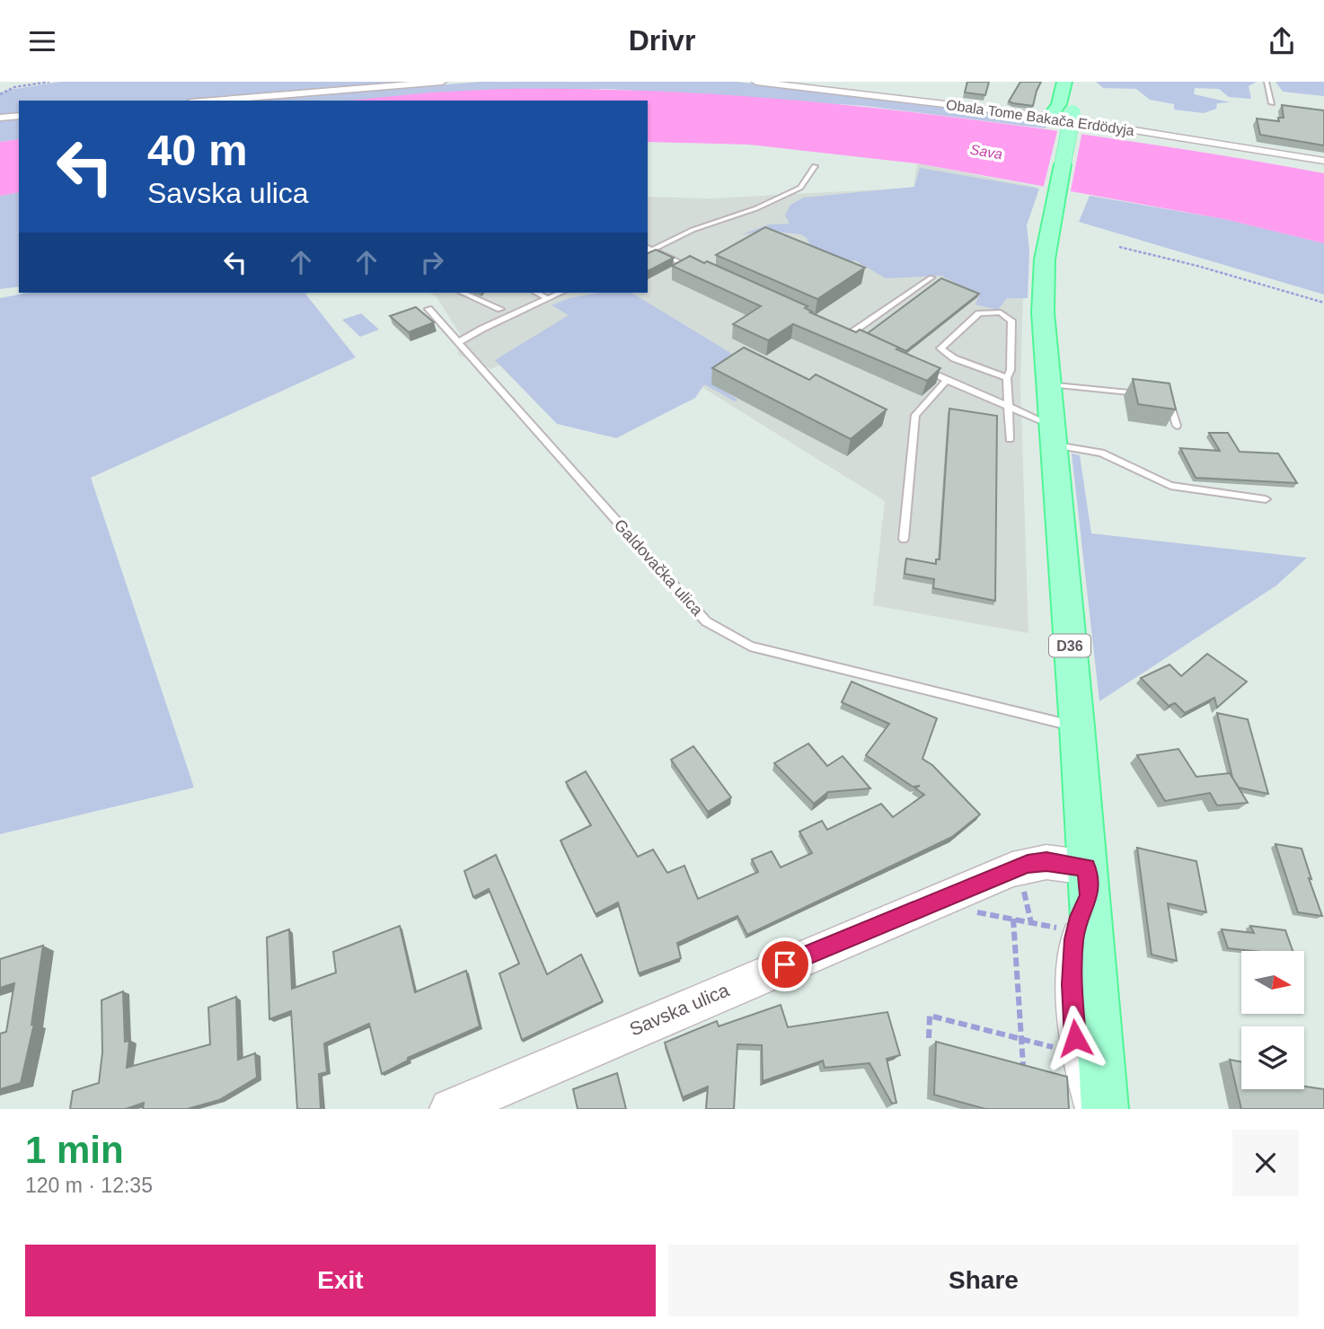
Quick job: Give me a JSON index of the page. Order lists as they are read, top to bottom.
{
  "streets": {
    "main road": ["D36", "Savska ulica"],
    "street": ["Obala Tome Bakača Erdödyja"],
    "lane": ["Galdovačka ulica"]
  },
  "crossings": [
    ["Galdovačka ulica", "D36"],
    ["D36", "Savska ulica"]
  ],
  "water": ["Sava"],
  "north": "right",
  "page": {
    "header": "Drivr",
    "turn": ["40 m", "Savska ulica"],
    "heading": ["1 min", "120 m · 12:35"],
    "buttons": ["Exit", "Share"]
  }
}
